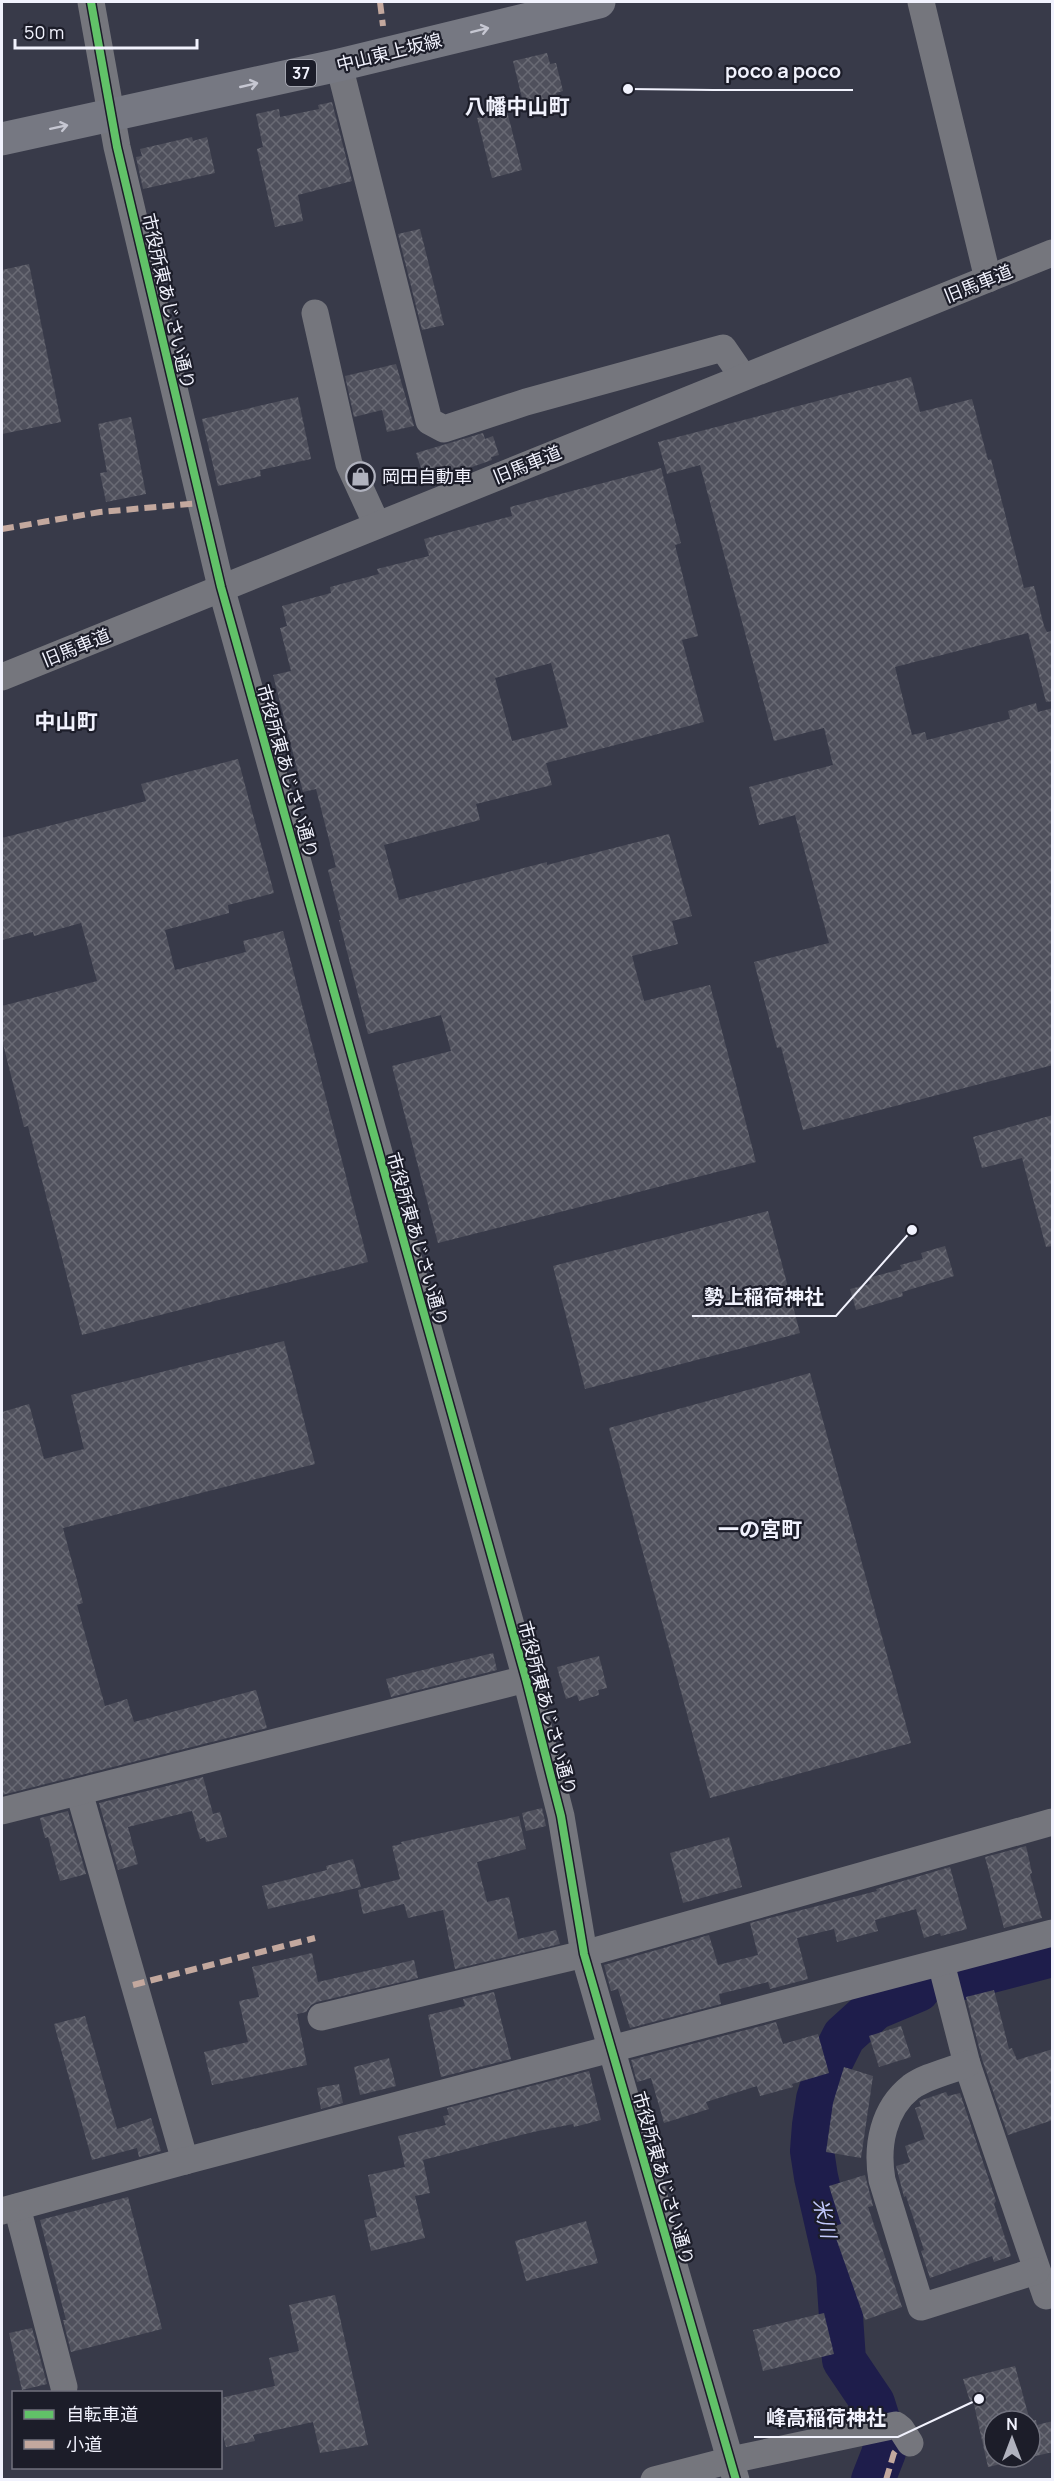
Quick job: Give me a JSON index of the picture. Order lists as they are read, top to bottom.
{
  "streets": {
    "main road": ["中山東上坂線", "37"],
    "street": ["旧馬車道", "市役所東あじさい通り"]
  },
  "crossings": [
    ["中山東上坂線", "市役所東あじさい通り"],
    ["旧馬車道", "市役所東あじさい通り"]
  ],
  "one_way": ["中山東上坂線"],
  "districts": ["八幡中山町", "中山町", "一の宮町"],
  "water": ["米川"],
  "places": {
    "other": ["poco a poco", "勢上稲荷神社", "峰高稲荷神社"],
    "shop": ["岡田自動車"]
  },
  "legend": ["自転車道", "小道"],
  "scale_bar": "50 m",
  "north": "top"
}
